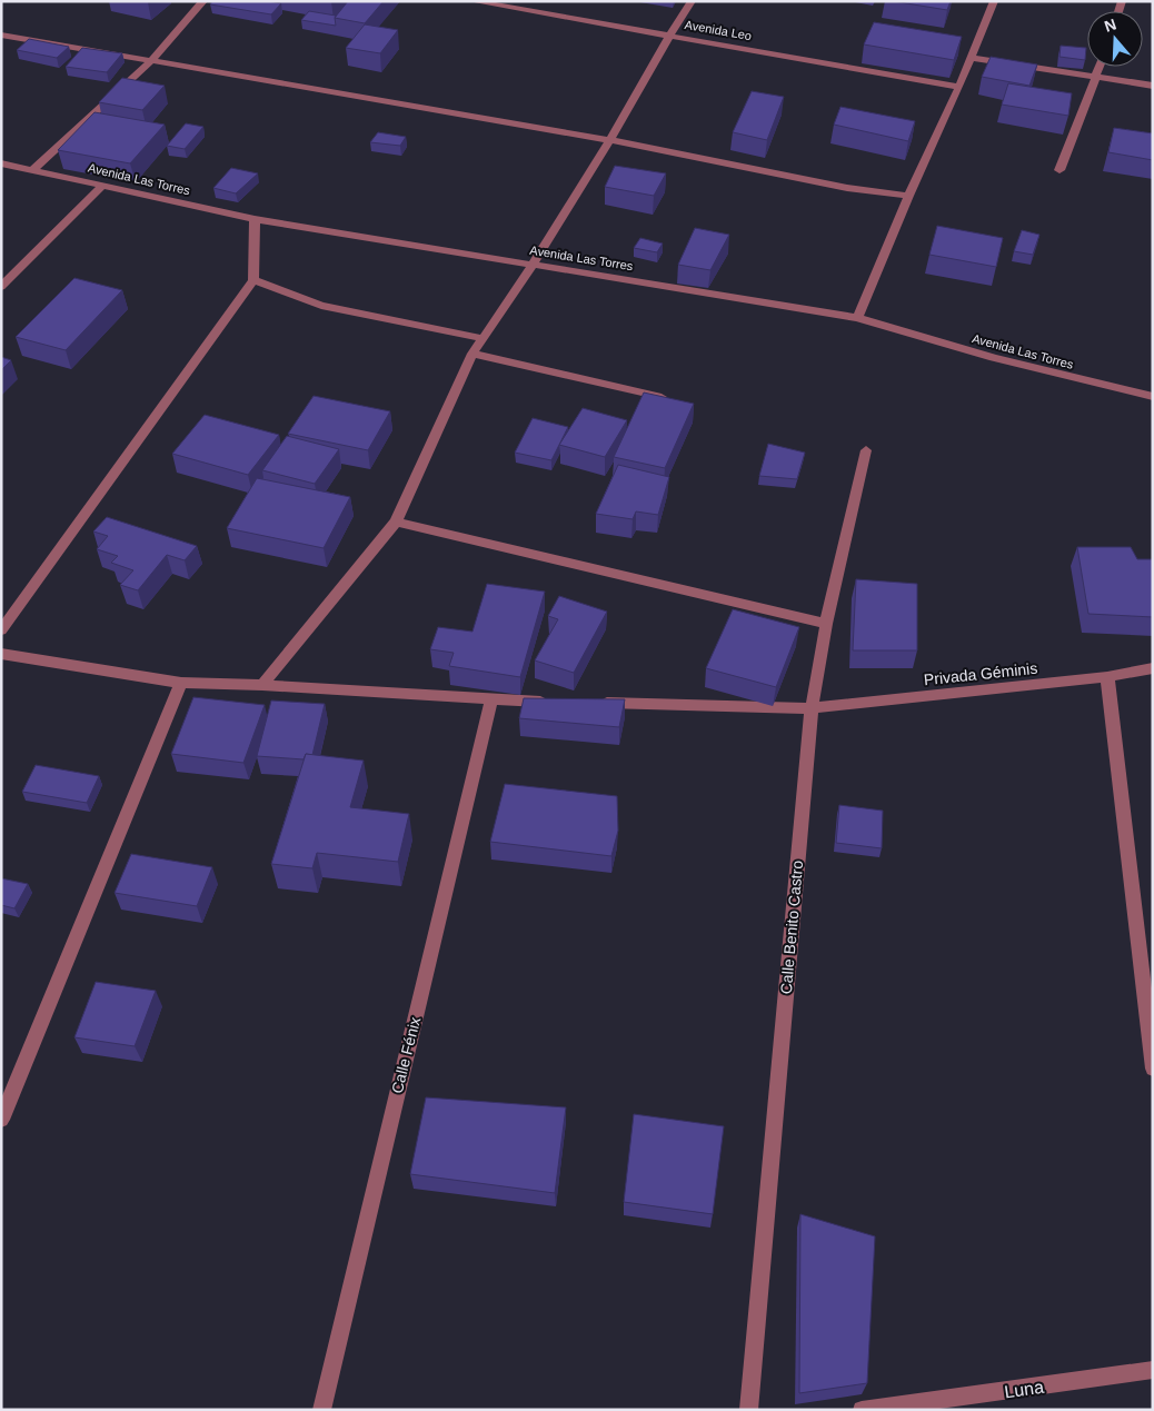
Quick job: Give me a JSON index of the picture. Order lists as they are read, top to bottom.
{
  "streets": {
    "street": [
      "Avenida Leo",
      "Avenida Las Torres",
      "Privada Géminis",
      "Calle Benito Castro",
      "Calle Fénix",
      "Luna"
    ]
  },
  "crossings": [
    ["Privada Géminis", "Calle Benito Castro"]
  ],
  "north": "top"
}
